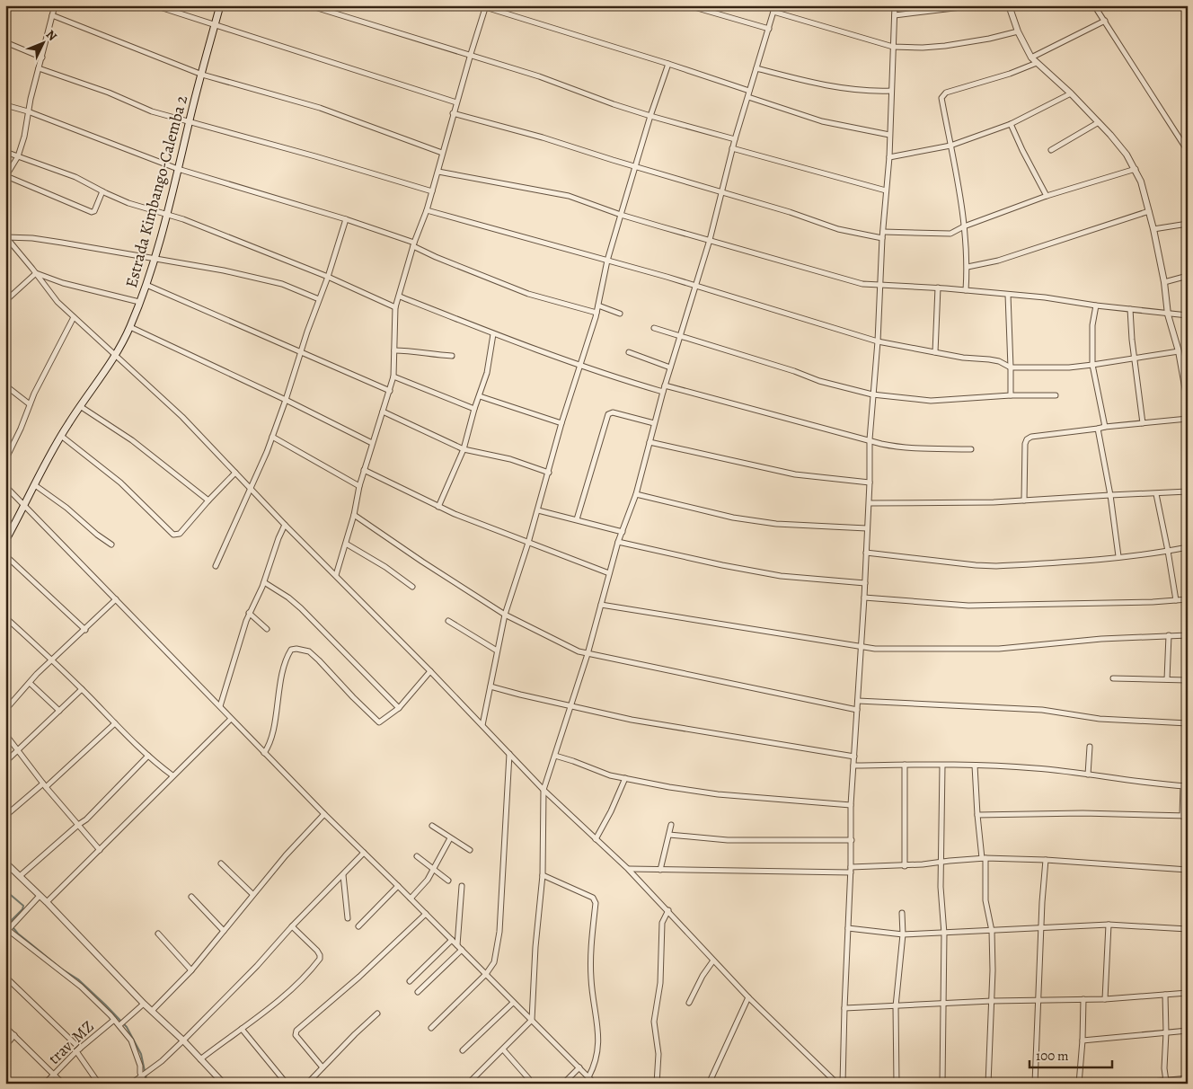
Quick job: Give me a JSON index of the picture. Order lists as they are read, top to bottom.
{
  "streets": {
    "main road": ["Estrada Kimbango-Calemba 2"],
    "street": ["trav_MZ"]
  },
  "scale_bar": "100 m",
  "north": "top right"
}
